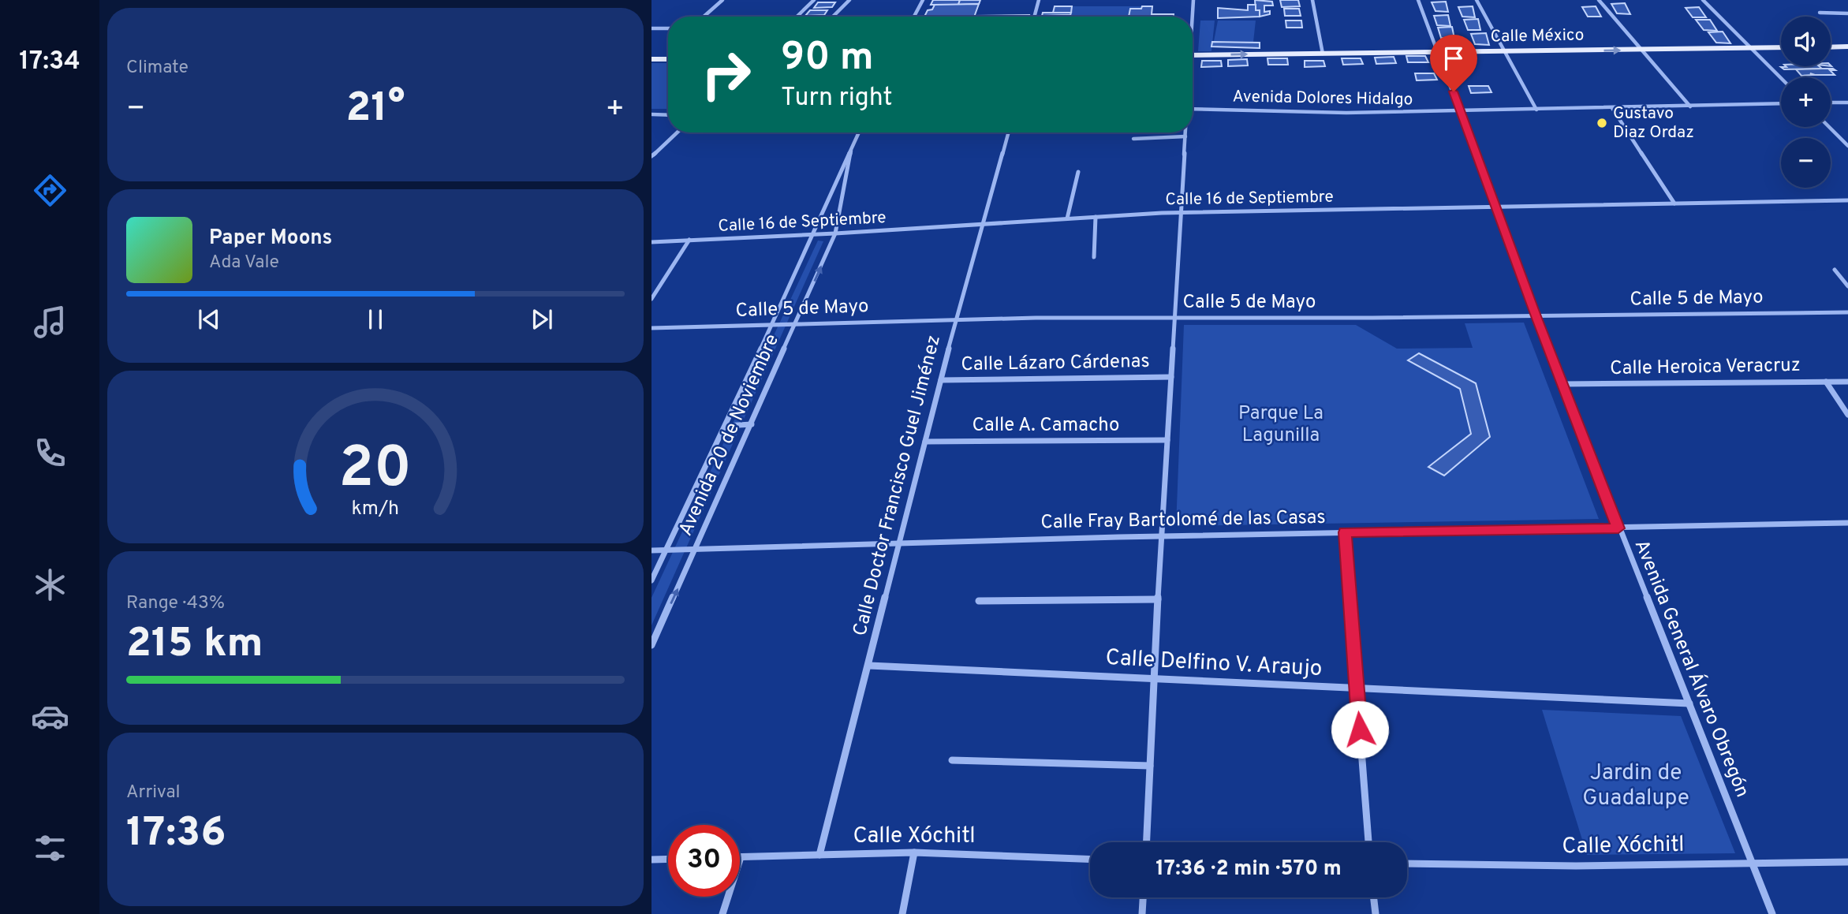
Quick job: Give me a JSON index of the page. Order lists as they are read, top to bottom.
{
  "streets": {
    "main road": ["Calle México"],
    "street": [
      "Avenida Dolores Hidalgo",
      "Calle 16 de Septiembre",
      "Calle 5 de Mayo",
      "Calle Lázaro Cárdenas",
      "Calle Heroica Veracruz",
      "Calle A. Camacho",
      "Avenida 20 de Noviembre",
      "Calle Doctor Francisco Guel Jiménez",
      "Calle Fray Bartolomé de las Casas",
      "Calle Delfino V. Araujo",
      "Avenida General Álvaro Obregón",
      "Calle Xóchitl"
    ]
  },
  "crossings": [
    ["Calle México", "Avenida General Álvaro Obregón"],
    ["Avenida Dolores Hidalgo", "Avenida General Álvaro Obregón"],
    ["Calle 16 de Septiembre", "Avenida 20 de Noviembre"],
    ["Calle 16 de Septiembre", "Calle Doctor Francisco Guel Jiménez"],
    ["Calle 16 de Septiembre", "Avenida General Álvaro Obregón"],
    ["Calle 5 de Mayo", "Avenida 20 de Noviembre"],
    ["Calle 5 de Mayo", "Calle Doctor Francisco Guel Jiménez"],
    ["Calle 5 de Mayo", "Avenida General Álvaro Obregón"],
    ["Calle Lázaro Cárdenas", "Calle Doctor Francisco Guel Jiménez"],
    ["Calle Heroica Veracruz", "Avenida General Álvaro Obregón"],
    ["Calle A. Camacho", "Calle Doctor Francisco Guel Jiménez"],
    ["Avenida 20 de Noviembre", "Calle Fray Bartolomé de las Casas"],
    ["Calle Doctor Francisco Guel Jiménez", "Calle Fray Bartolomé de las Casas"],
    ["Calle Doctor Francisco Guel Jiménez", "Calle Delfino V. Araujo"],
    ["Calle Doctor Francisco Guel Jiménez", "Calle Xóchitl"],
    ["Calle Fray Bartolomé de las Casas", "Avenida General Álvaro Obregón"],
    ["Calle Delfino V. Araujo", "Avenida General Álvaro Obregón"],
    ["Avenida General Álvaro Obregón", "Calle Xóchitl"]
  ],
  "one_way": ["Calle México"],
  "parks": ["Parque La Lagunilla", "Jardin de Guadalupe"],
  "places": ["Gustavo Diaz Ordaz"],
  "page": {
    "tabs": "17:34",
    "tile": [
      "Climate",
      ["Range · 43%", "215 km"],
      ["Arrival", "17:36"]
    ],
    "map_buttons": ["+", "−"],
    "turn": ["90 m", "Turn right"],
    "heat": ["−", "21°", "+"],
    "song": ["Paper Moons", "Ada Vale"],
    "limit": "30",
    "trip": "17:36 · 2 min · 570 m",
    "gauge": ["20", "km/h"]
  }
}
